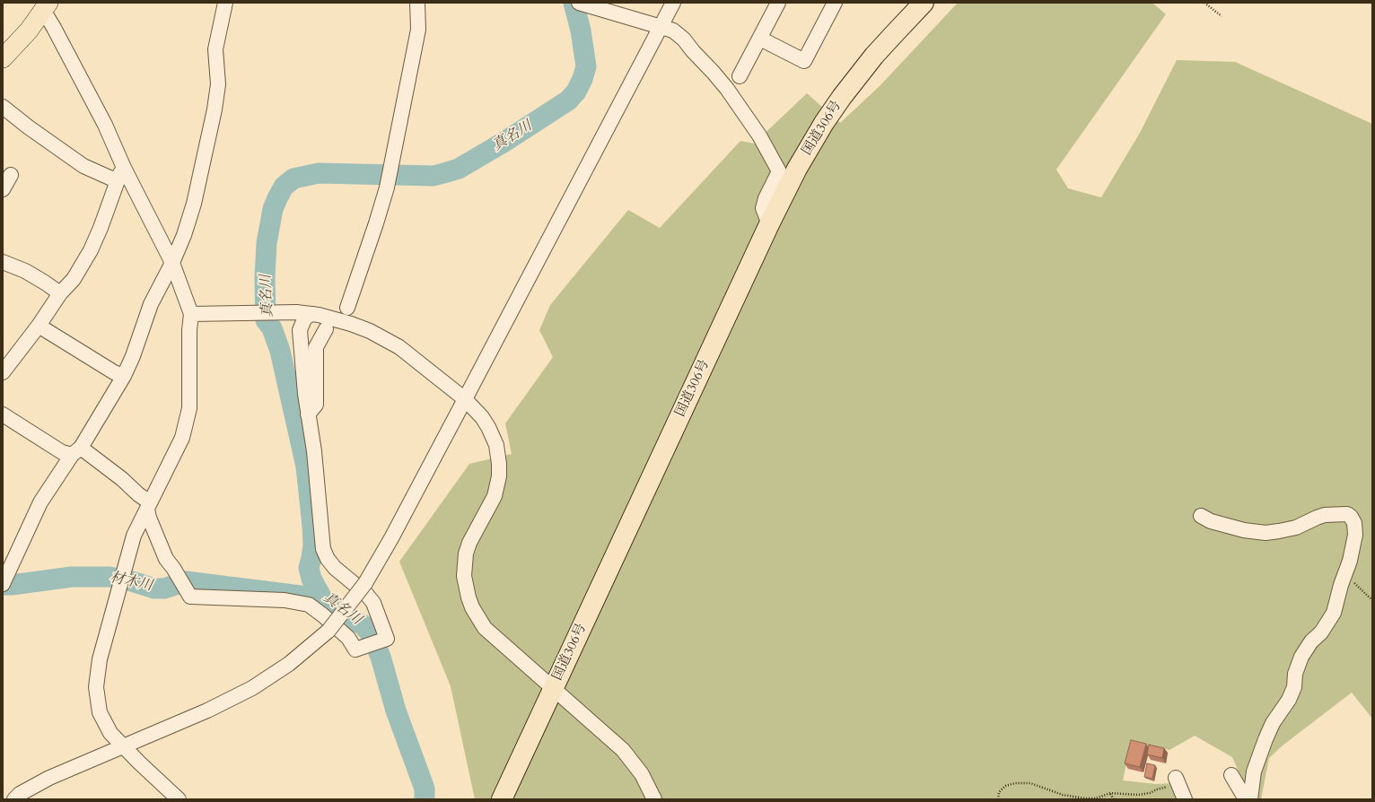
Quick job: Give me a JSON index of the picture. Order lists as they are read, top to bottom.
{
  "streets": {
    "highway": ["国道306号"]
  },
  "water": ["真名川", "材木川"]
}
